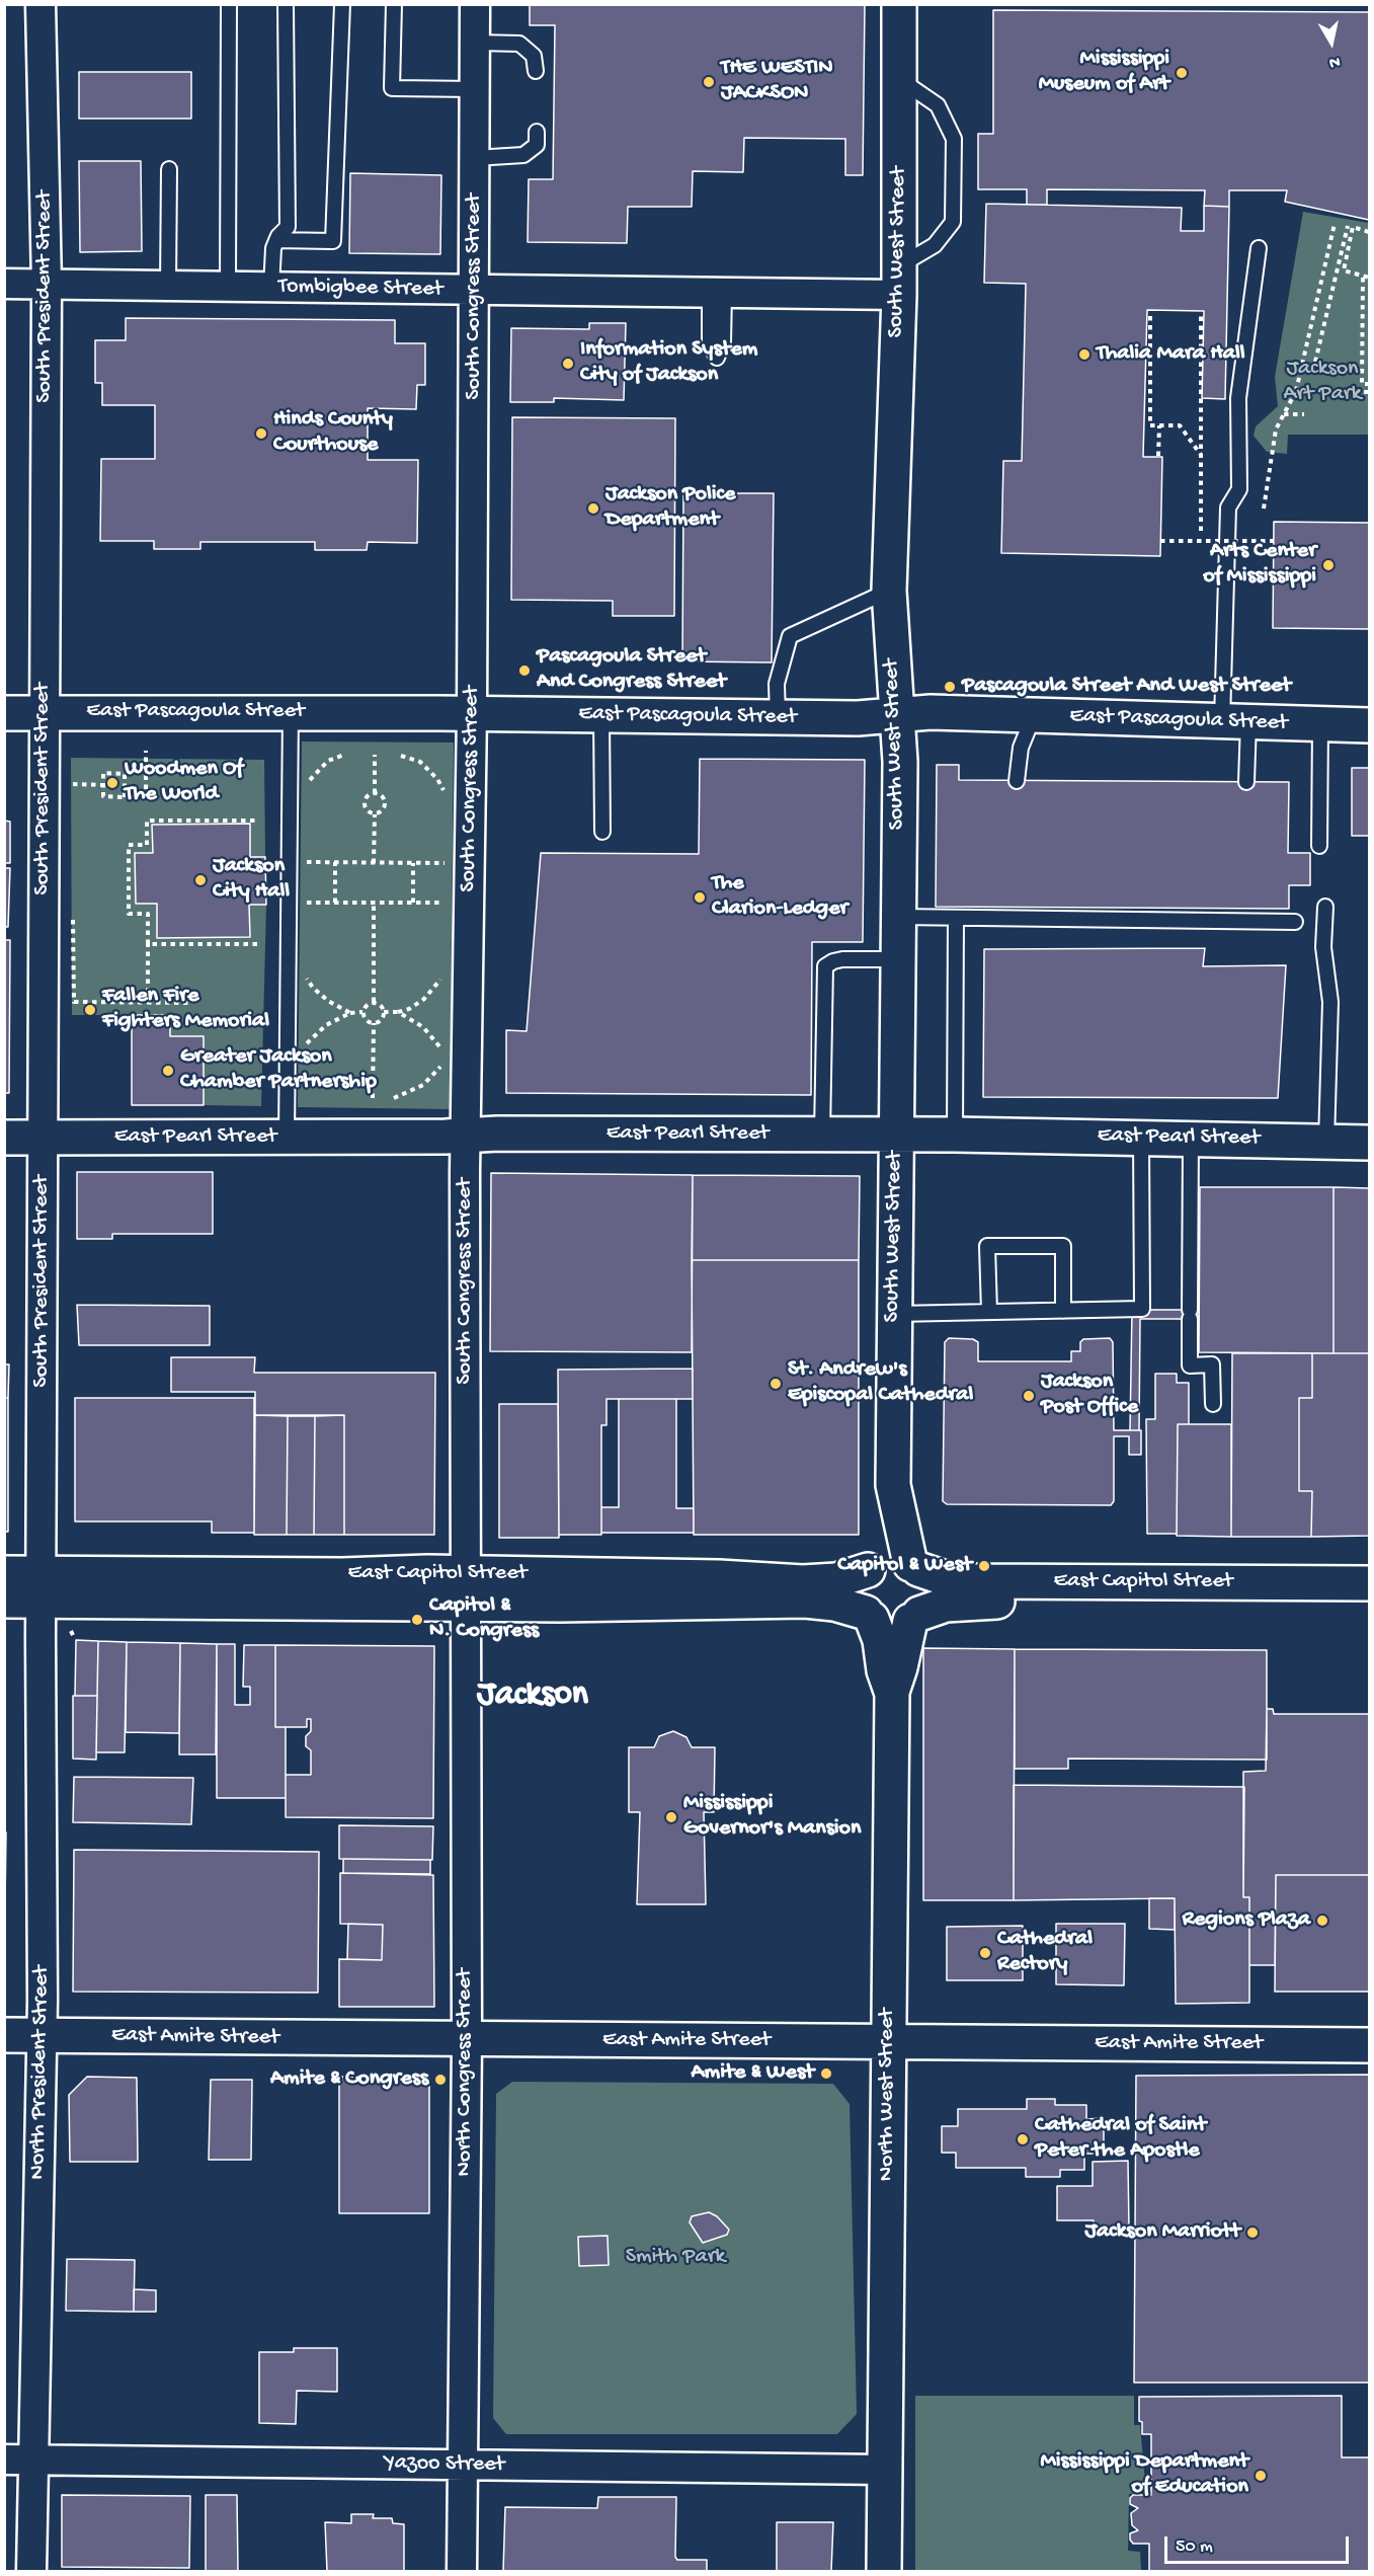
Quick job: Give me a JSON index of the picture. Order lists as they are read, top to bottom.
{
  "streets": {
    "main road": [
      "South West Street",
      "East Pascagoula Street",
      "East Pearl Street",
      "East Capitol Street",
      "East Amite Street",
      "North West Street"
    ],
    "street": [
      "Tombigbee Street",
      "South President Street",
      "South Congress Street",
      "North President Street",
      "North Congress Street",
      "Yazoo Street"
    ]
  },
  "crossings": [
    ["South West Street", "Tombigbee Street"],
    ["South West Street", "East Pascagoula Street"],
    ["South West Street", "East Pearl Street"],
    ["South West Street", "East Capitol Street"],
    ["South West Street", "North West Street"],
    ["Tombigbee Street", "South President Street"],
    ["Tombigbee Street", "South Congress Street"],
    ["South President Street", "East Pascagoula Street"],
    ["South President Street", "East Pearl Street"],
    ["South President Street", "East Capitol Street"],
    ["South President Street", "North President Street"],
    ["South Congress Street", "East Pascagoula Street"],
    ["South Congress Street", "East Pearl Street"],
    ["South Congress Street", "East Capitol Street"],
    ["South Congress Street", "North Congress Street"],
    ["East Capitol Street", "North President Street"],
    ["East Capitol Street", "North Congress Street"],
    ["East Capitol Street", "North West Street"],
    ["East Amite Street", "North President Street"],
    ["East Amite Street", "North Congress Street"],
    ["East Amite Street", "North West Street"],
    ["North President Street", "Yazoo Street"],
    ["North Congress Street", "Yazoo Street"],
    ["North West Street", "Yazoo Street"]
  ],
  "districts": ["Jackson"],
  "parks": ["Jackson Art Park", "Smith Park"],
  "places": [
    "Mississippi Museum of Art",
    "THE WESTIN JACKSON",
    "Thalia Mara Hall",
    "Information System City of Jackson",
    "Hinds County Courthouse",
    "Jackson Police Department",
    "Arts Center of Mississippi",
    "Pascagoula Street And Congress Street",
    "Pascagoula Street And West Street",
    "Woodmen Of The World",
    "Jackson City Hall",
    "The Clarion-Ledger",
    "Fallen Fire Fighters Memorial",
    "Greater Jackson Chamber Partnership",
    "St. Andrew's Episcopal Cathedral",
    "Jackson Post Office",
    "Capitol & West",
    "Capitol & N. Congress",
    "Mississippi Governor's Mansion",
    "Regions Plaza",
    "Cathedral Rectory",
    "Amite & West",
    "Amite & Congress",
    "Cathedral of Saint Peter the Apostle",
    "Jackson Marriott",
    "Mississippi Department of Education"
  ],
  "scale_bar": "50 m",
  "north": "bottom"
}
